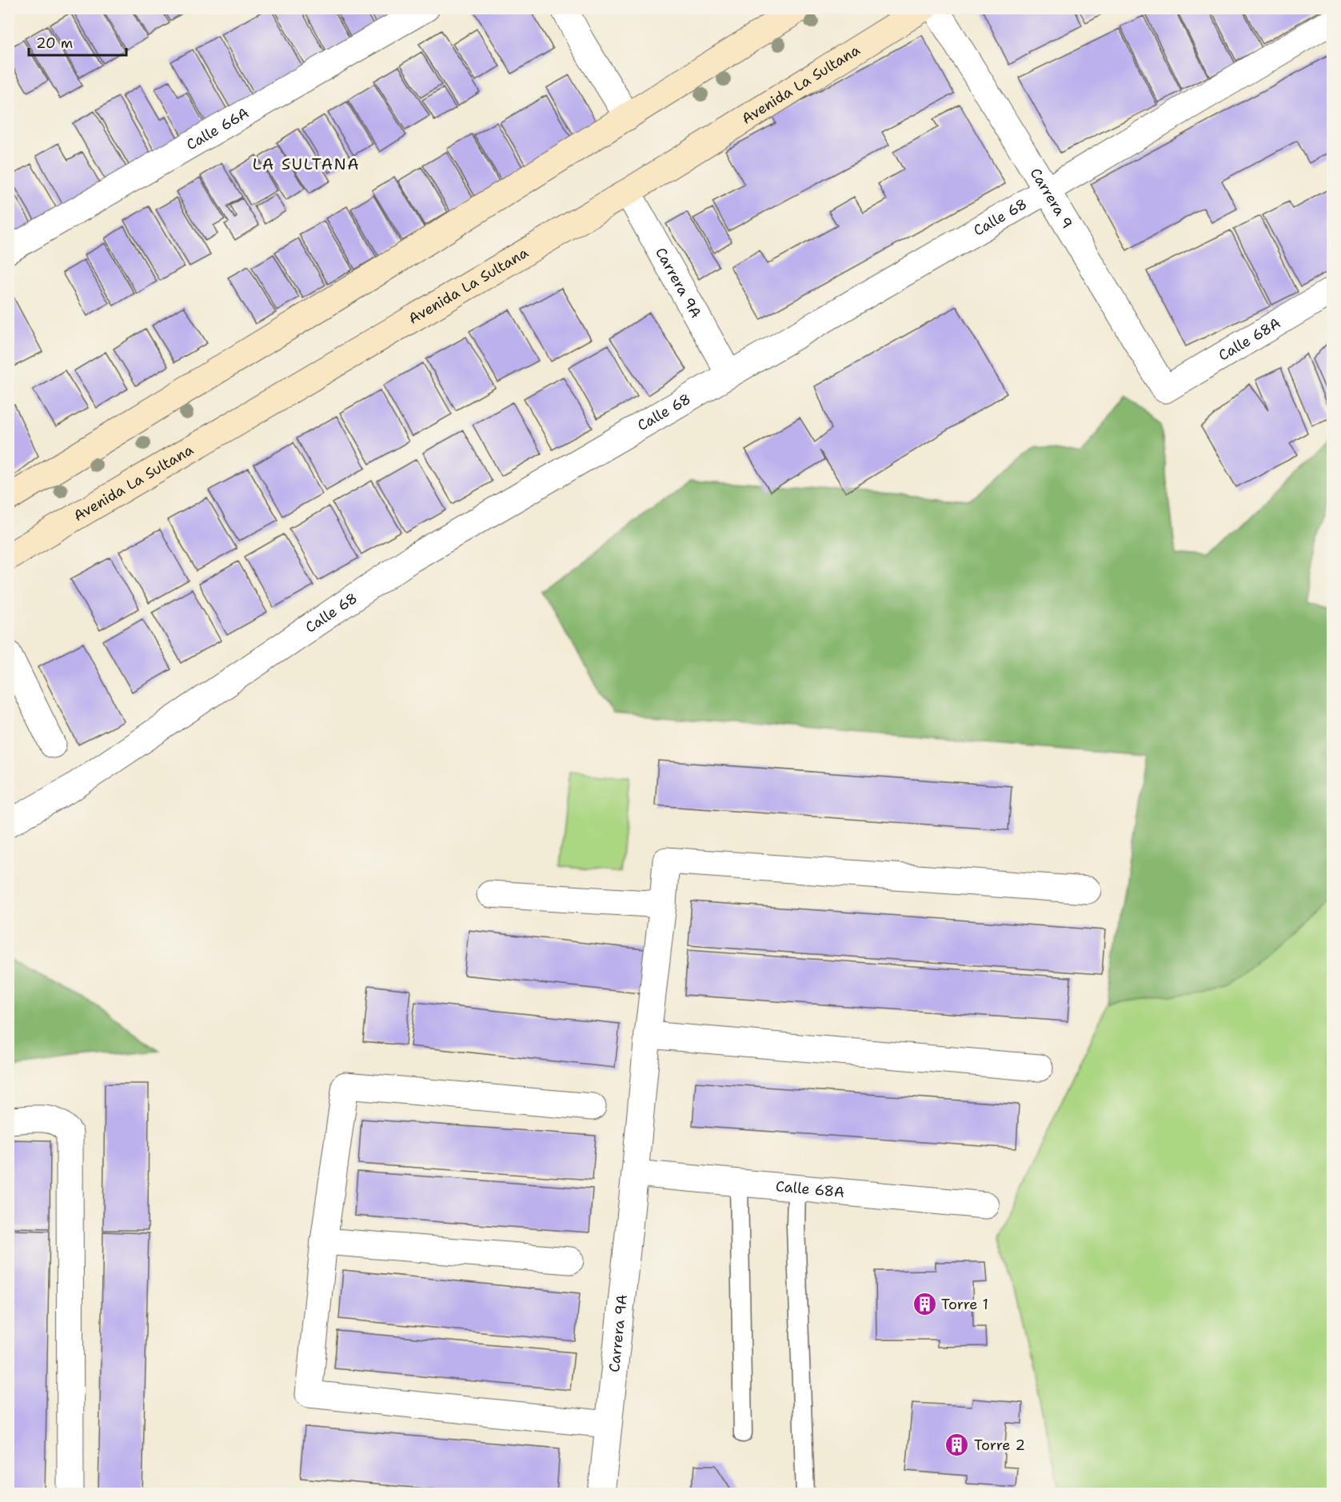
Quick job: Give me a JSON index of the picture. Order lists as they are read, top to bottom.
{
  "streets": {
    "street": [
      "Avenida La Sultana",
      "Calle 66A",
      "Carrera 9",
      "Calle 68",
      "Carrera 9A",
      "Calle 68A"
    ]
  },
  "crossings": [
    ["Avenida La Sultana", "Carrera 9A"],
    ["Carrera 9", "Calle 68"],
    ["Carrera 9", "Calle 68A"],
    ["Calle 68", "Carrera 9A"],
    ["Carrera 9A", "Calle 68A"]
  ],
  "districts": ["LA SULTANA"],
  "places": {
    "building": ["Torre 1", "Torre 2"]
  },
  "scale_bar": "20 m"
}
